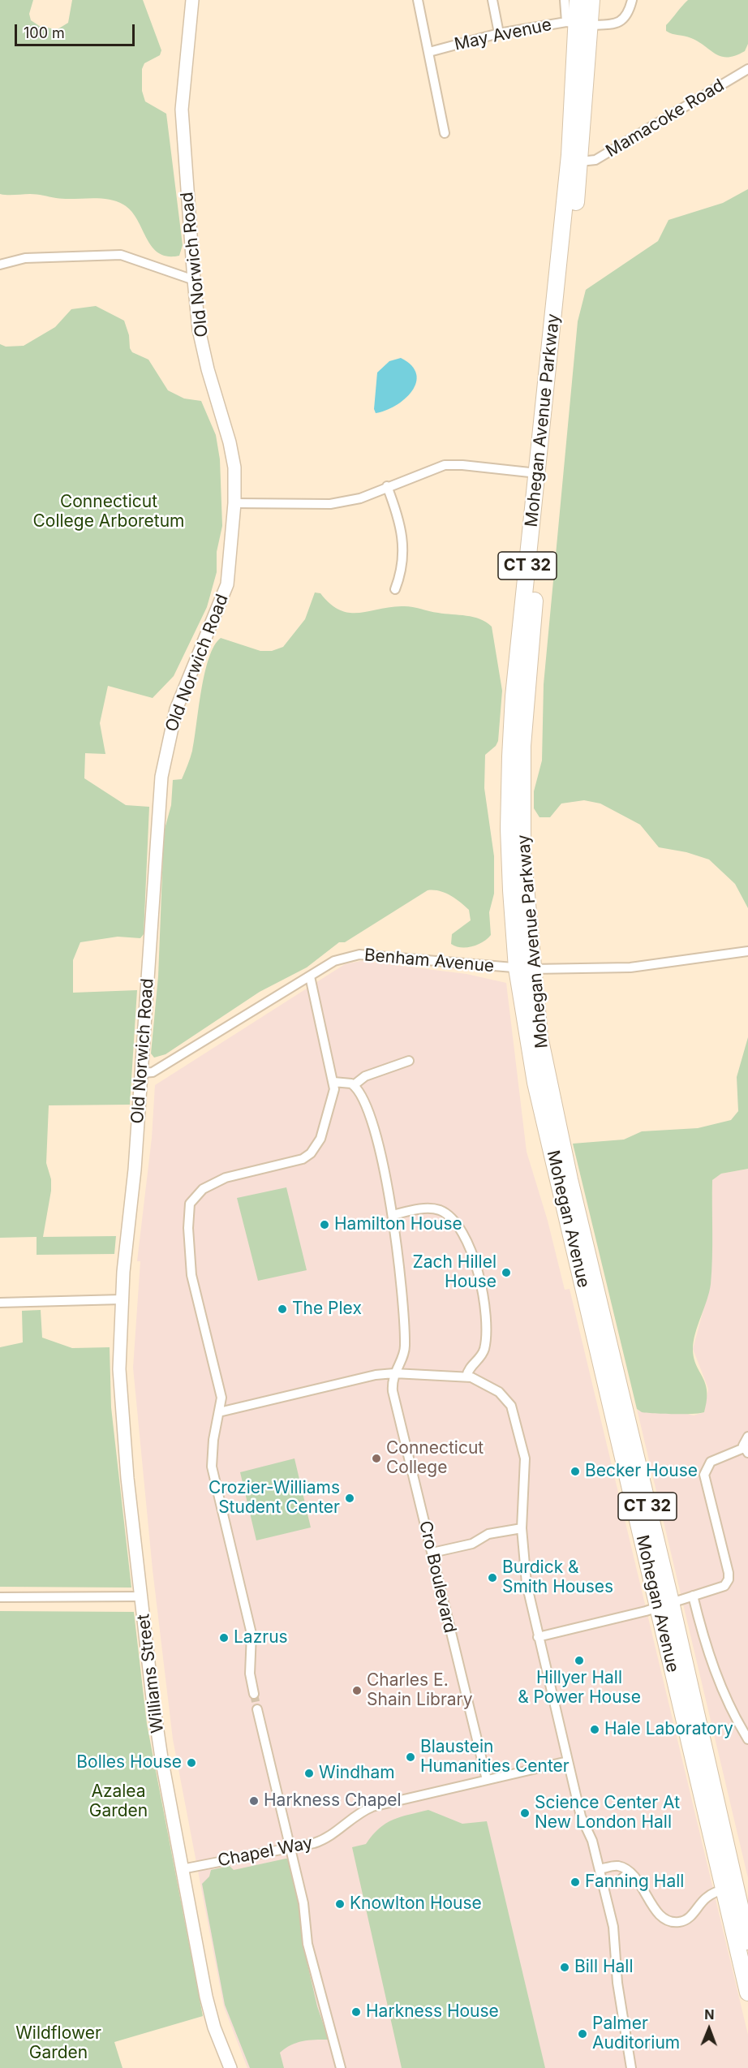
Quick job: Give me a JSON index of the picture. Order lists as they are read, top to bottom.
{
  "streets": {
    "highway": ["Mohegan Avenue Parkway", "CT 32", "Mohegan Avenue"],
    "street": [
      "May Avenue",
      "Mamacoke Road",
      "Old Norwich Road",
      "Benham Avenue",
      "Cro Boulevard",
      "Williams Street",
      "Chapel Way"
    ]
  },
  "crossings": [
    ["May Avenue", "Mohegan Avenue Parkway"],
    ["Mamacoke Road", "Mohegan Avenue Parkway"],
    ["Old Norwich Road", "Benham Avenue"],
    ["Old Norwich Road", "Williams Street"],
    ["Mohegan Avenue Parkway", "Benham Avenue"],
    ["Mohegan Avenue Parkway", "Mohegan Avenue"],
    ["Cro Boulevard", "Chapel Way"],
    ["Williams Street", "Chapel Way"]
  ],
  "parks": ["Connecticut College Arboretum", "Azalea Garden", "Wildflower Garden"],
  "places": [
    "Hamilton House",
    "Zach Hillel House",
    "The Plex",
    "Connecticut College",
    "Becker House",
    "Crozier-Williams Student Center",
    "Burdick & Smith Houses",
    "Lazrus",
    "Hillyer Hall & Power House",
    "Charles E. Shain Library",
    "Hale Laboratory",
    "Blaustein Humanities Center",
    "Bolles House",
    "Windham",
    "Harkness Chapel",
    "Science Center At New London Hall",
    "Fanning Hall",
    "Knowlton House",
    "Bill Hall",
    "Harkness House",
    "Palmer Auditorium"
  ],
  "scale_bar": "100 m",
  "north": "top"
}
